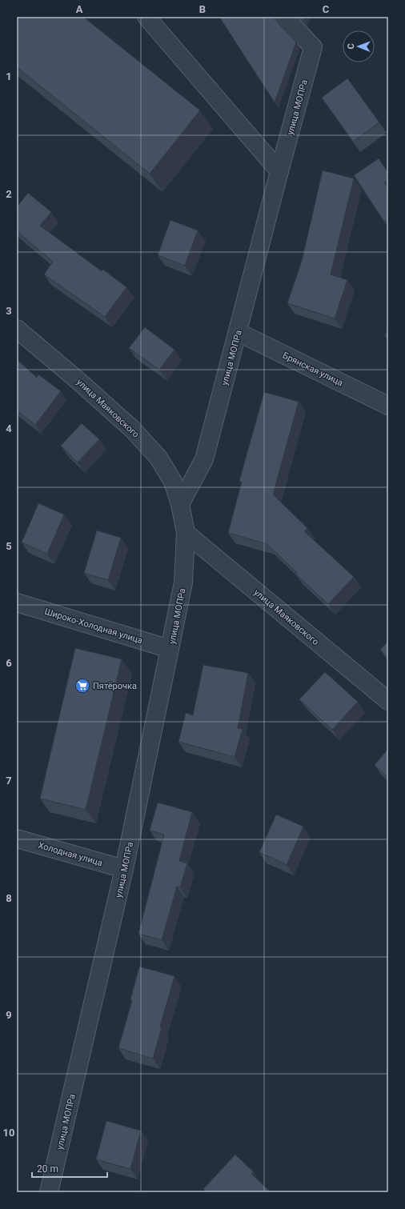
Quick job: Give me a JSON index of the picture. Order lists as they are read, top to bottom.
{
  "streets": {
    "street": [
      "улица МОПРа",
      "Брянская улица",
      "улица Маяковского",
      "Широко-Холодная улица",
      "Холодная улица"
    ]
  },
  "crossings": [
    ["улица МОПРа", "Брянская улица"],
    ["улица МОПРа", "улица Маяковского"],
    ["улица МОПРа", "Широко-Холодная улица"],
    ["улица МОПРа", "Холодная улица"]
  ],
  "places": {
    "supermarket": ["Пятёрочка"]
  },
  "scale_bar": "20 m",
  "north": "left",
  "grid": {
    "columns": ["A", "B", "C"],
    "rows": [
      "1",
      "2",
      "3",
      "4",
      "5",
      "6",
      "7",
      "8",
      "9",
      "10"
    ]
  }
}
